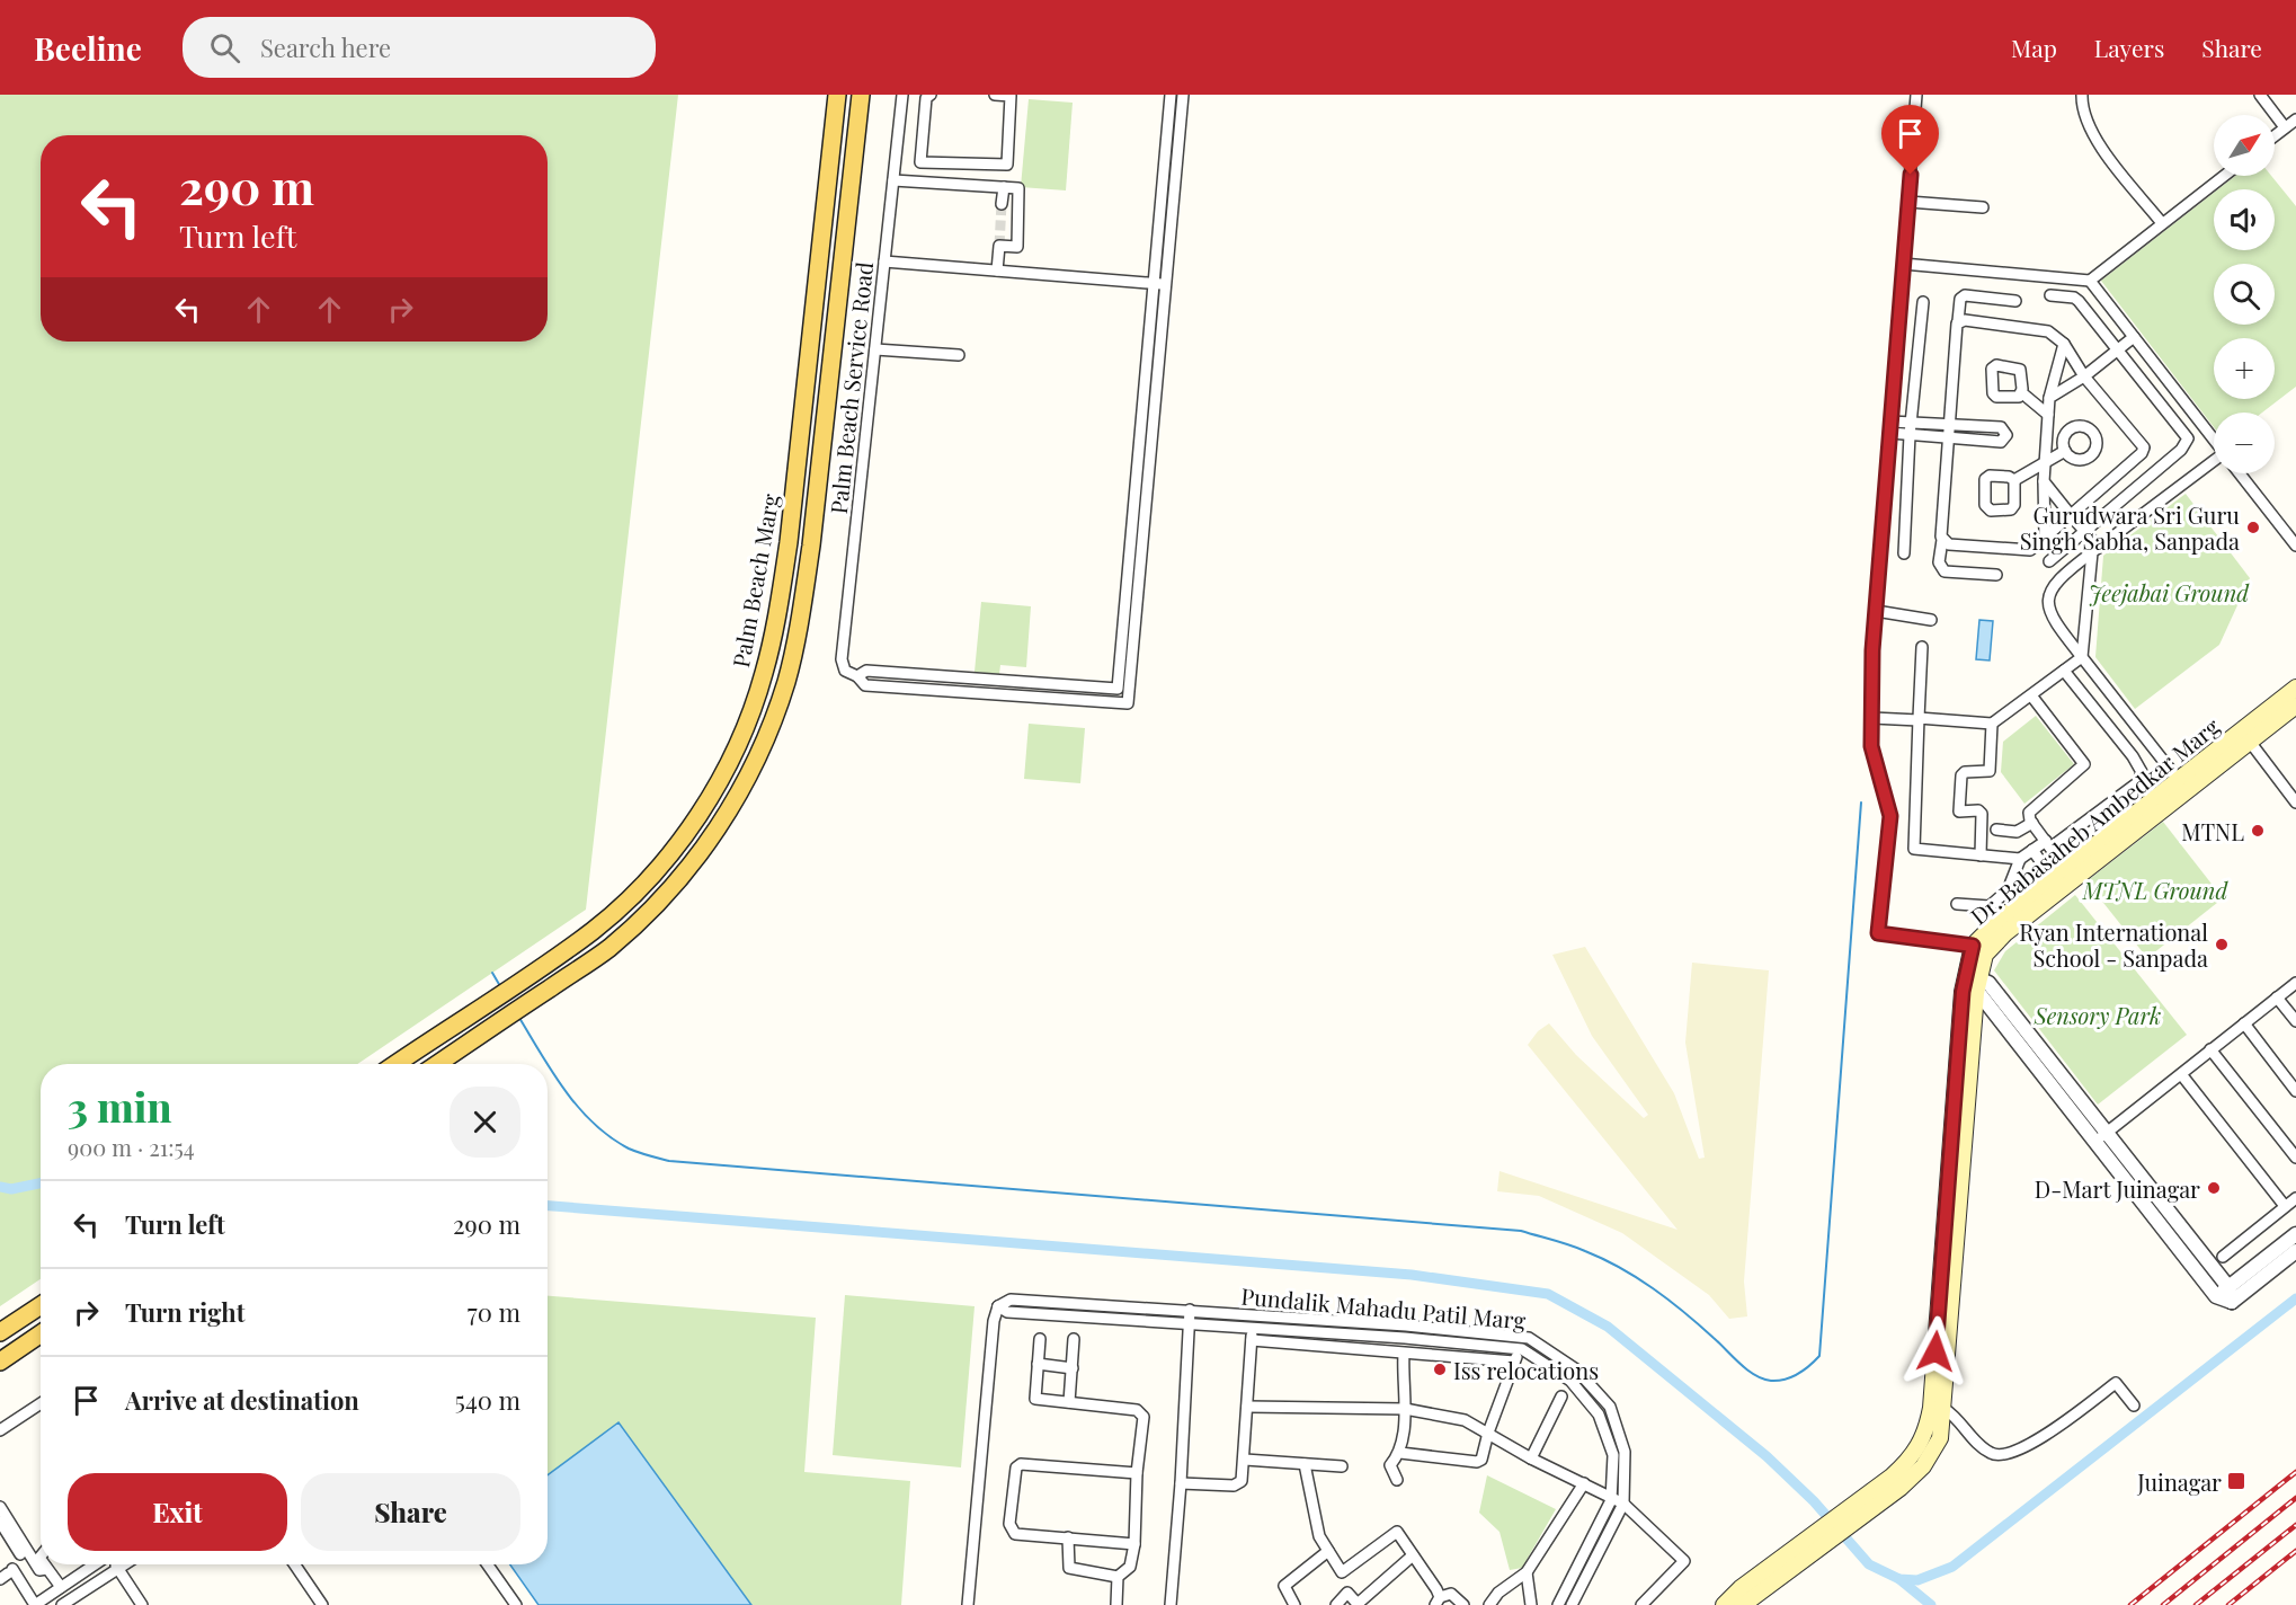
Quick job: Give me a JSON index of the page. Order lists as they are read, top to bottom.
{
  "streets": {
    "main road": ["Palm Beach Marg", "Dr. Babasaheb Ambedkar Marg"],
    "street": ["Palm Beach Service Road", "Pundalik Mahadu Patil Marg"]
  },
  "parks": ["Jeejabai Ground", "MTNL Ground", "Sensory Park"],
  "places": {
    "other": [
      "Gurudwara Sri Guru Singh Sabha, Sanpada",
      "MTNL",
      "Ryan International School - Sanpada",
      "D-Mart Juinagar",
      "Iss relocations"
    ],
    "transit": ["Juinagar"]
  },
  "north": "top right",
  "page": {
    "header": "Beeline",
    "search": "Search here",
    "nav": ["Map", "Layers", "Share"],
    "map_buttons": ["+", "−"],
    "turn": ["290 m", "Turn left"],
    "heading": ["3 min", "900 m · 21:54"],
    "list": [
      {
        "name": "Turn left",
        "value": "290 m"
      },
      {
        "name": "Turn right",
        "value": "70 m"
      },
      {
        "name": "Arrive at destination",
        "value": "540 m"
      }
    ],
    "buttons": ["Exit", "Share"]
  }
}
